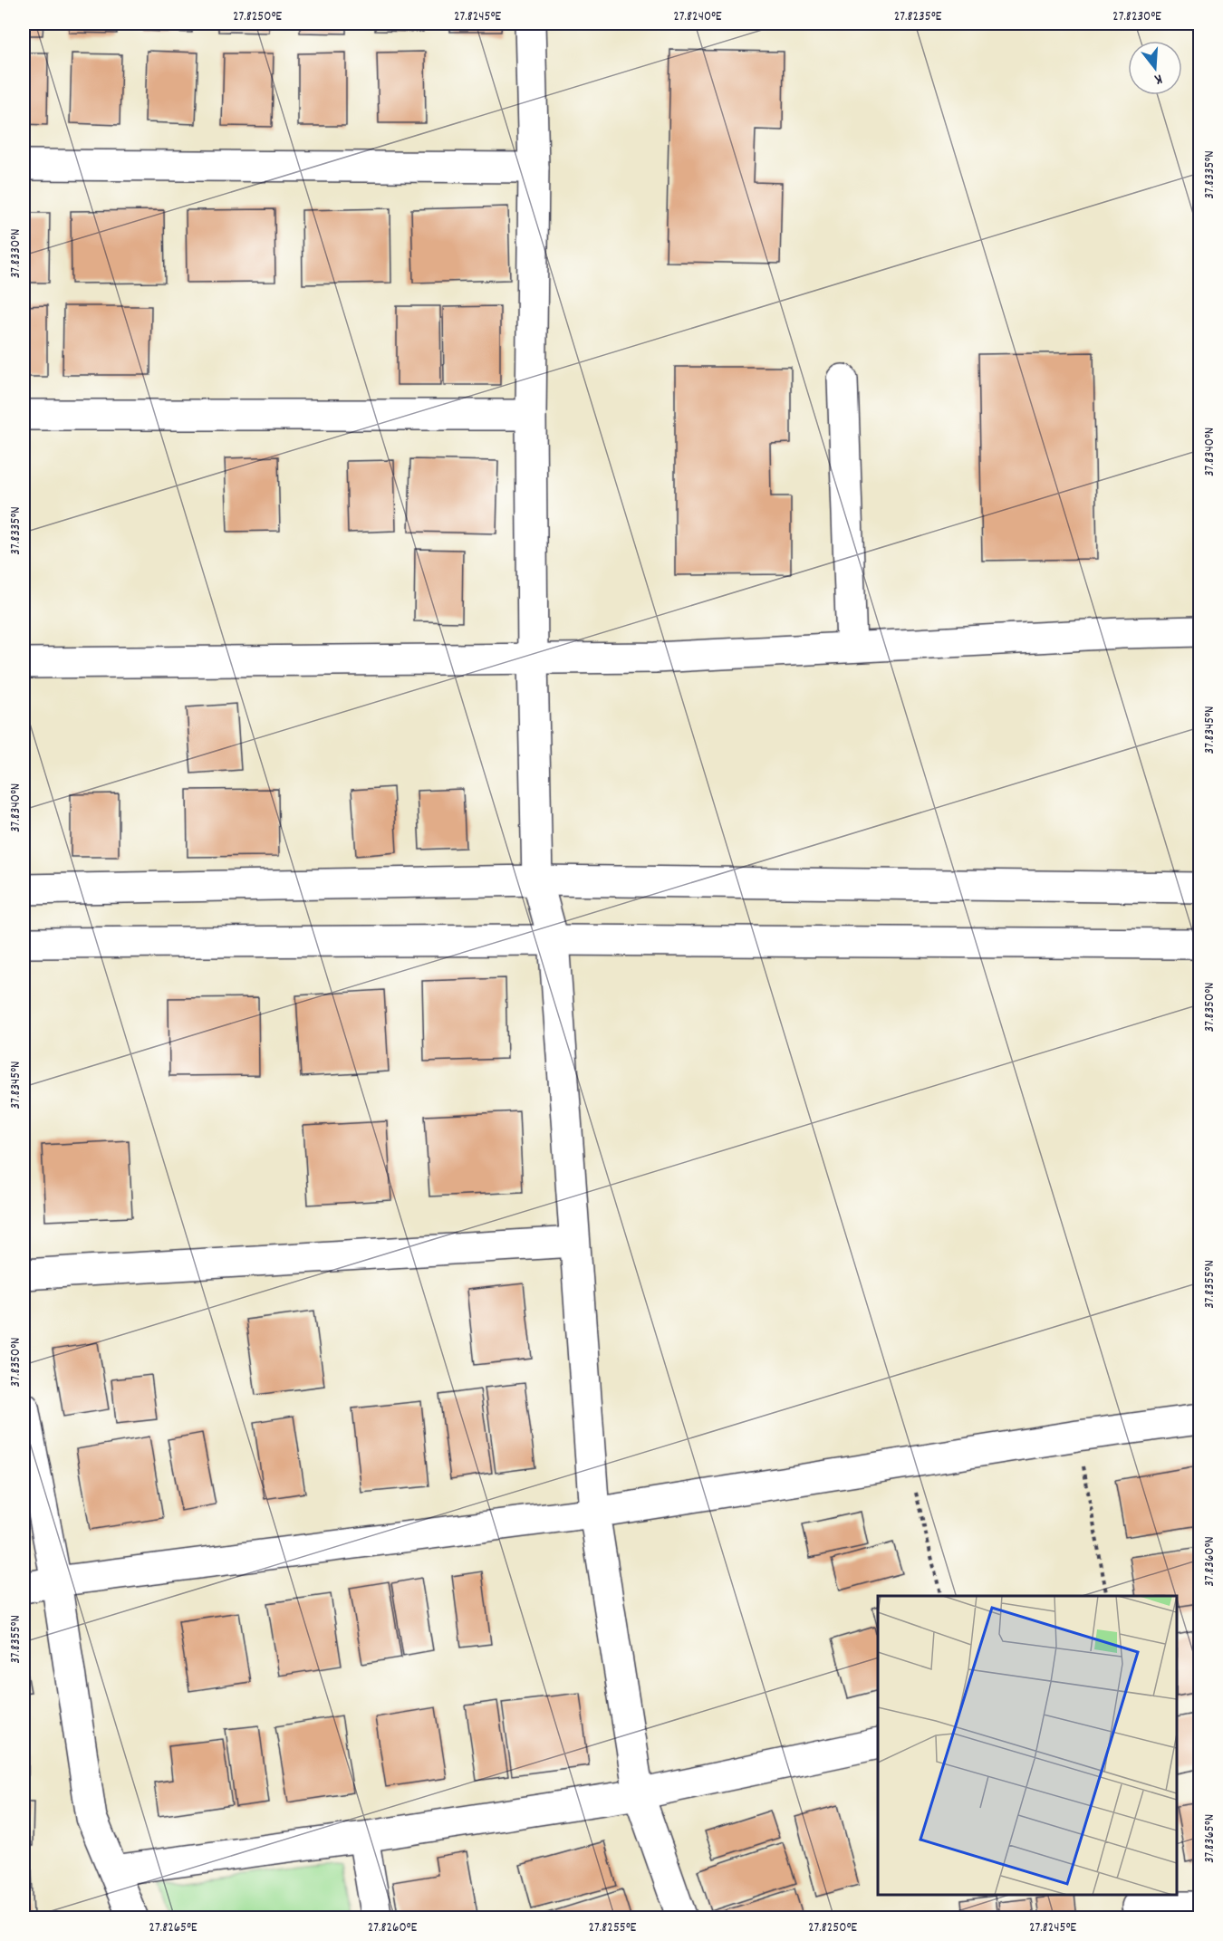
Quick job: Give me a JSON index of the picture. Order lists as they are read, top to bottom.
{
  "north": "bottom",
  "coordinates": [
    "27.8250°E",
    "27.8245°E",
    "27.8240°E",
    "27.8235°E",
    "27.8230°E",
    "37.8335°N",
    "37.8330°N",
    "37.8340°N",
    "37.8345°N",
    "37.8350°N",
    "37.8355°N",
    "37.8360°N",
    "37.8365°N",
    "27.8265°E",
    "27.8260°E",
    "27.8255°E"
  ]
}
